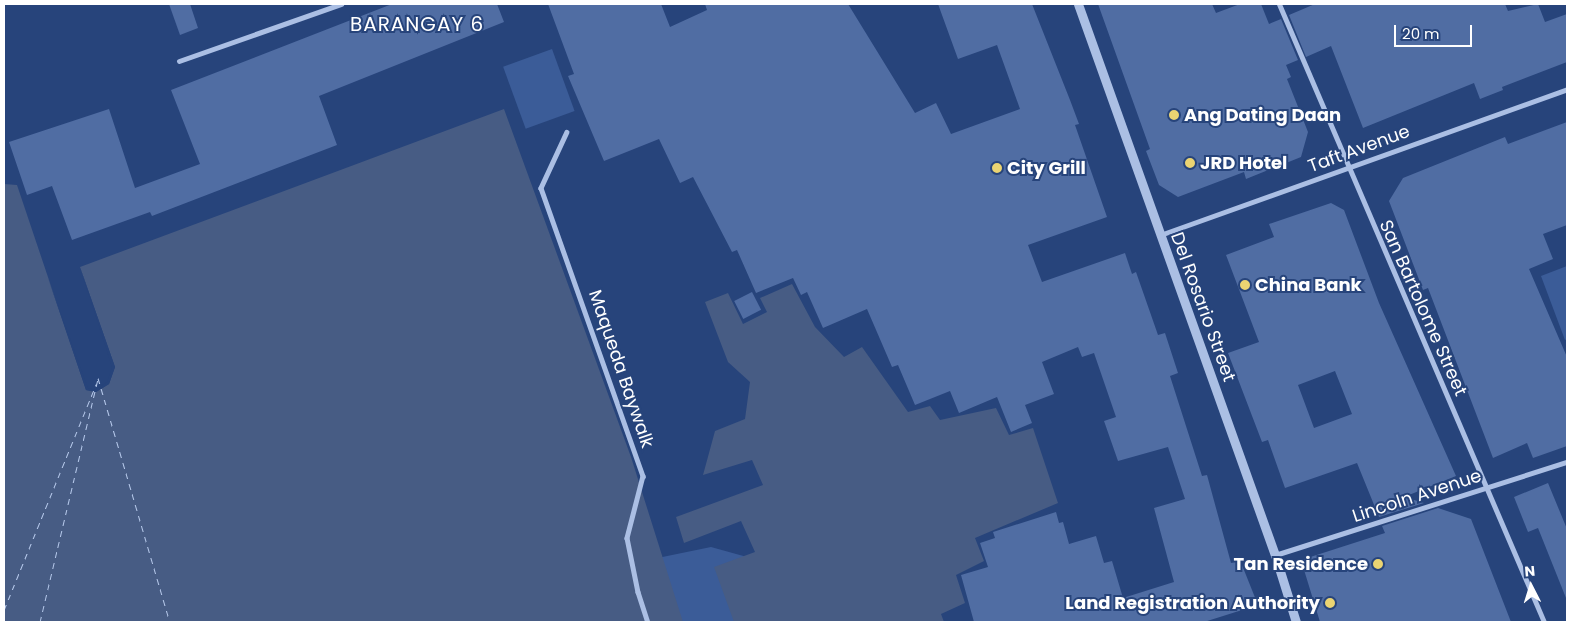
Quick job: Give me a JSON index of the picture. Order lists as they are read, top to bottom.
{
  "streets": {
    "street": [
      "Taft Avenue",
      "Del Rosario Street",
      "San Bartolome Street",
      "Maqueda Baywalk",
      "Lincoln Avenue"
    ]
  },
  "crossings": [
    ["Taft Avenue", "Del Rosario Street"],
    ["Taft Avenue", "San Bartolome Street"],
    ["Del Rosario Street", "Lincoln Avenue"],
    ["San Bartolome Street", "Lincoln Avenue"]
  ],
  "districts": ["BARANGAY 6"],
  "places": [
    "Ang Dating Daan",
    "JRD Hotel",
    "City Grill",
    "China Bank",
    "Tan Residence",
    "Land Registration Authority"
  ],
  "scale_bar": "20 m",
  "north": "top"
}
